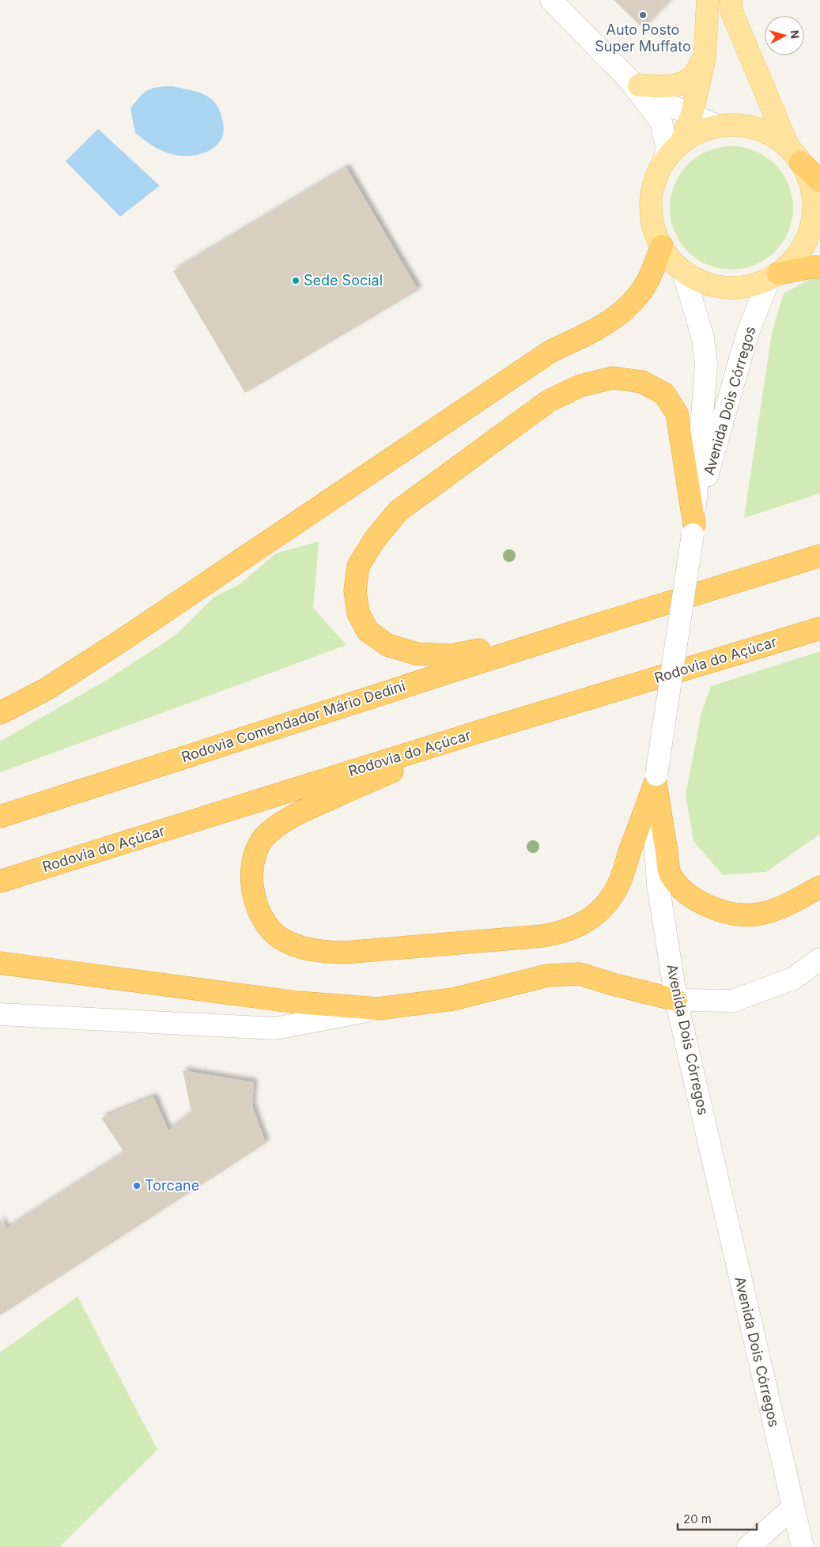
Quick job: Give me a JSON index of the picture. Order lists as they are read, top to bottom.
{
  "streets": {
    "highway": ["Rodovia do Açúcar", "Rodovia Comendador Mário Dedini"],
    "street": ["Avenida Dois Córregos"]
  },
  "places": ["Auto Posto Super Muffato", "Sede Social", "Torcane"],
  "scale_bar": "20 m",
  "north": "right"
}
